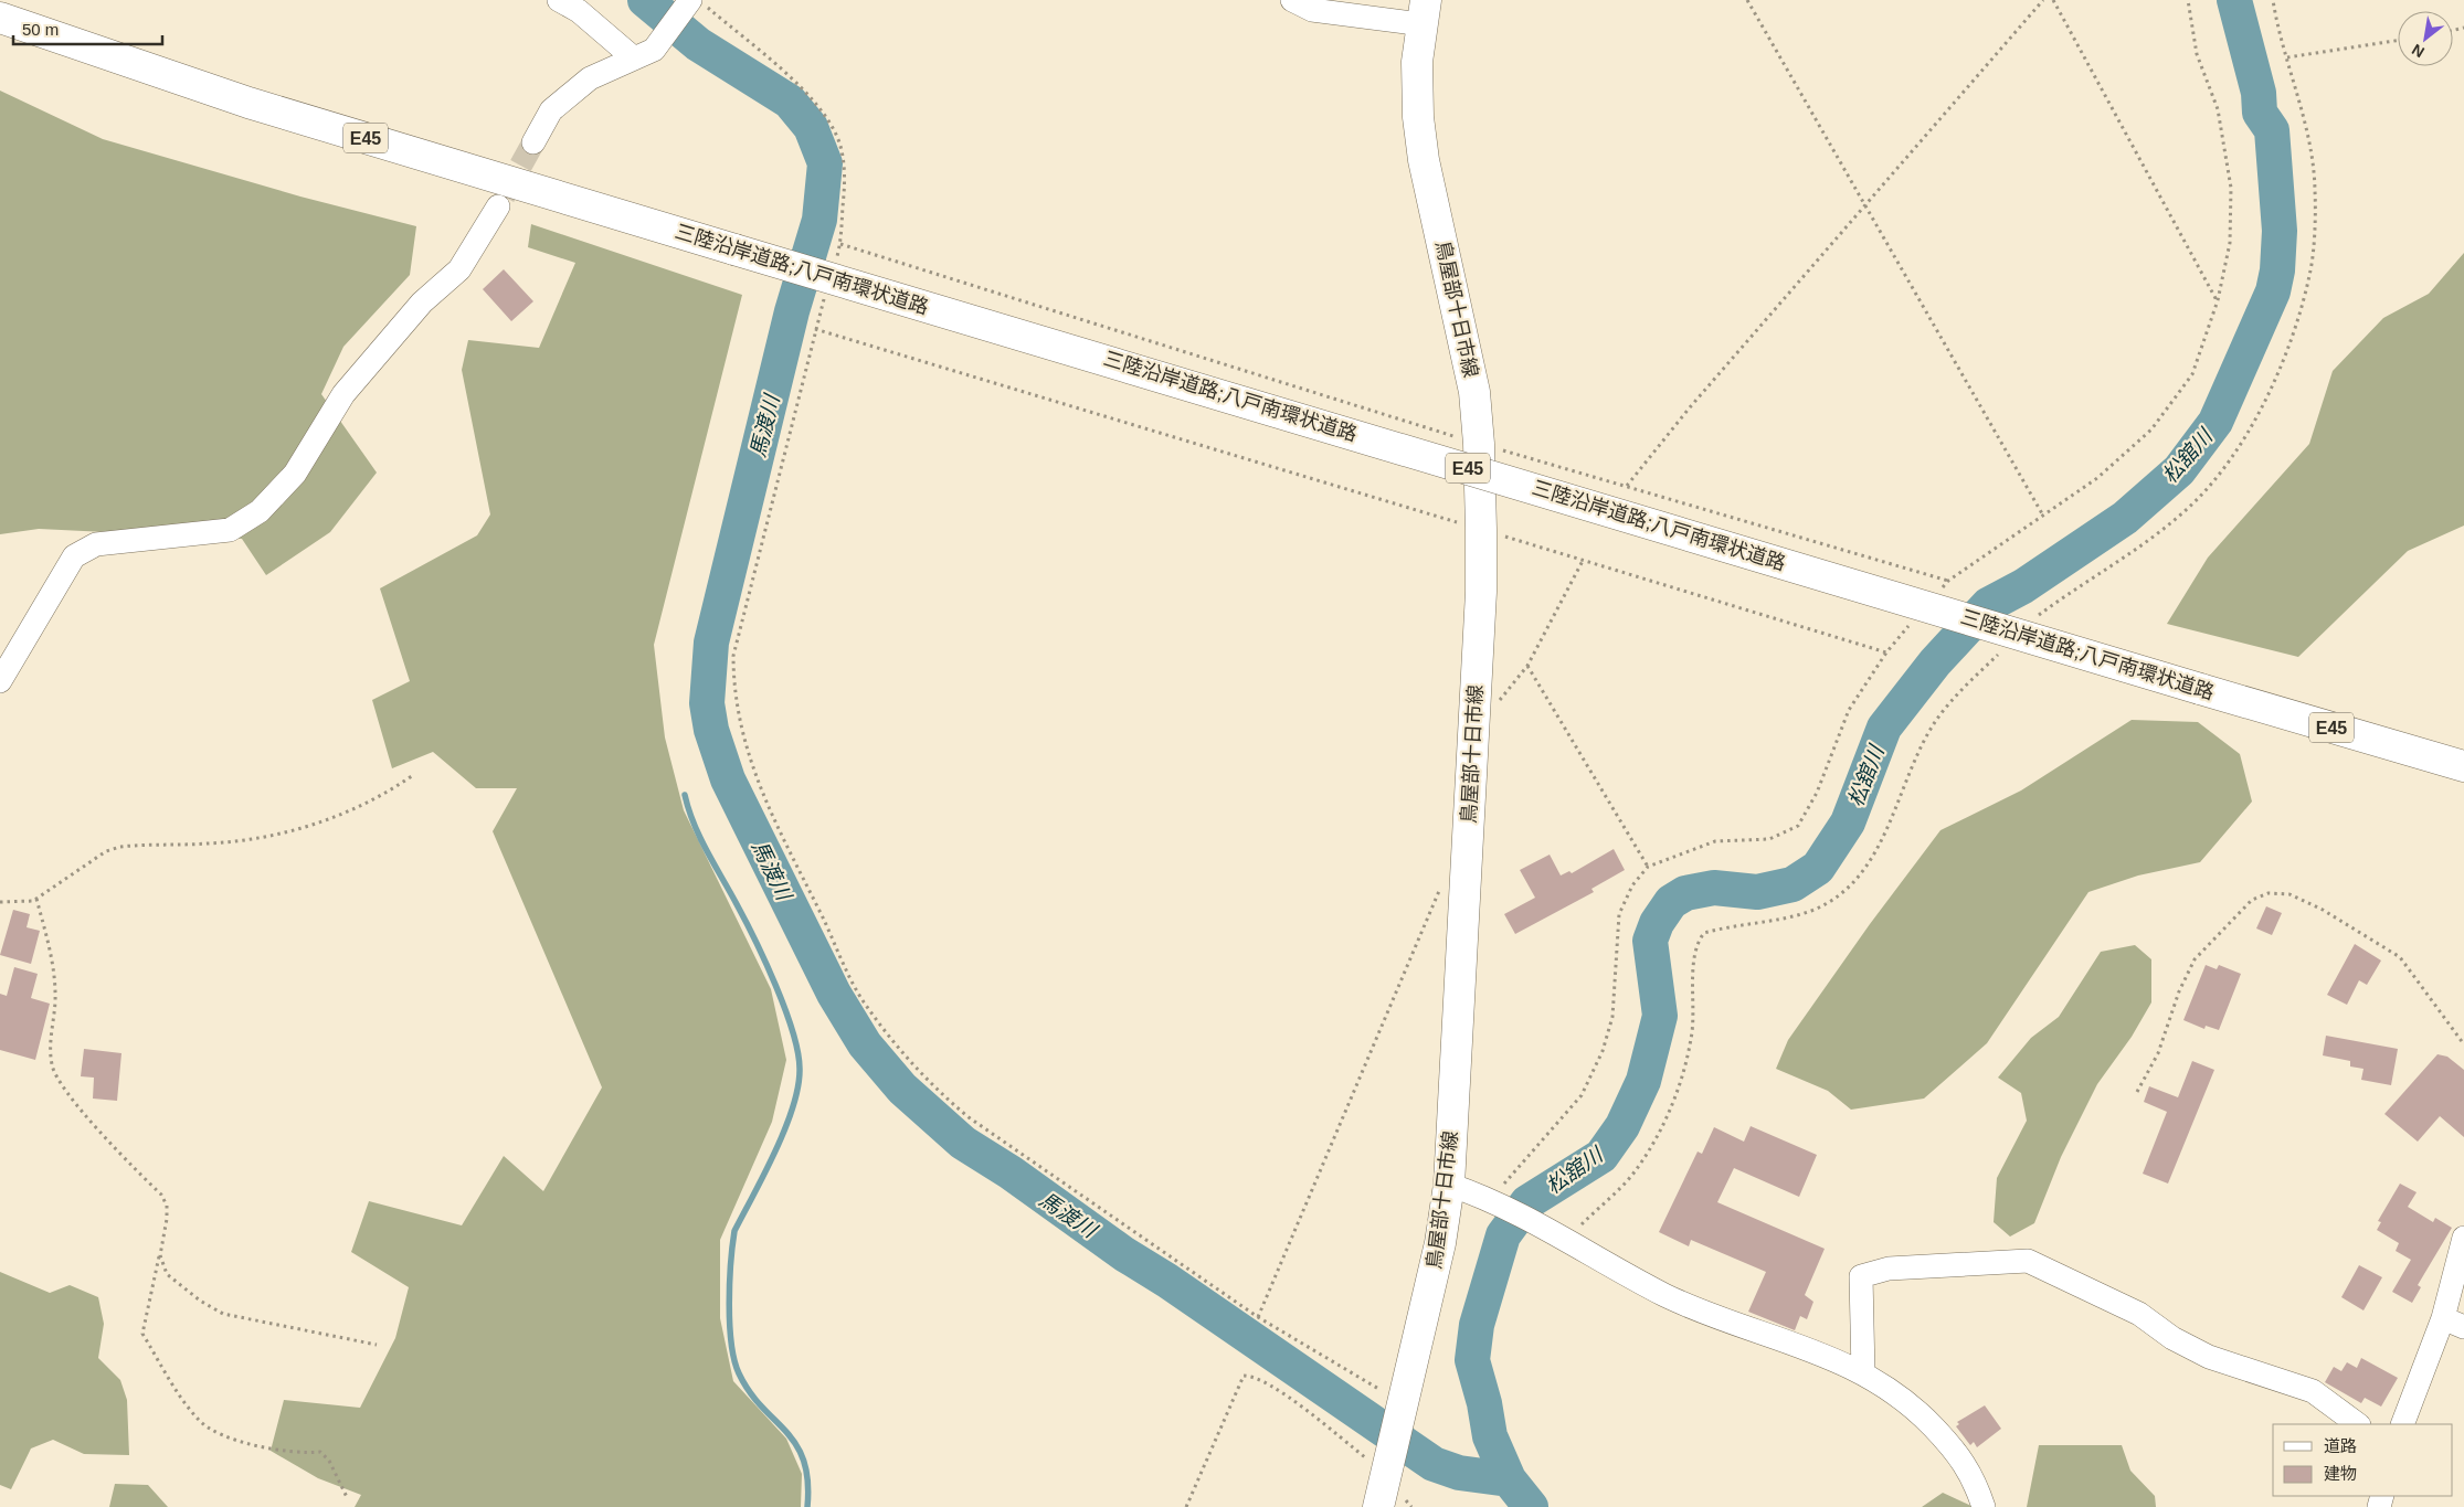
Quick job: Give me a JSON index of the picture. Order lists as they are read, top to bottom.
{
  "streets": {
    "main road": ["E45", "三陸沿岸道路;八戸南環状道路", "鳥屋部十日市線"]
  },
  "water": ["馬渡川", "松舘川"],
  "legend": ["道路", "建物"],
  "scale_bar": "50 m",
  "north": "bottom left"
}
